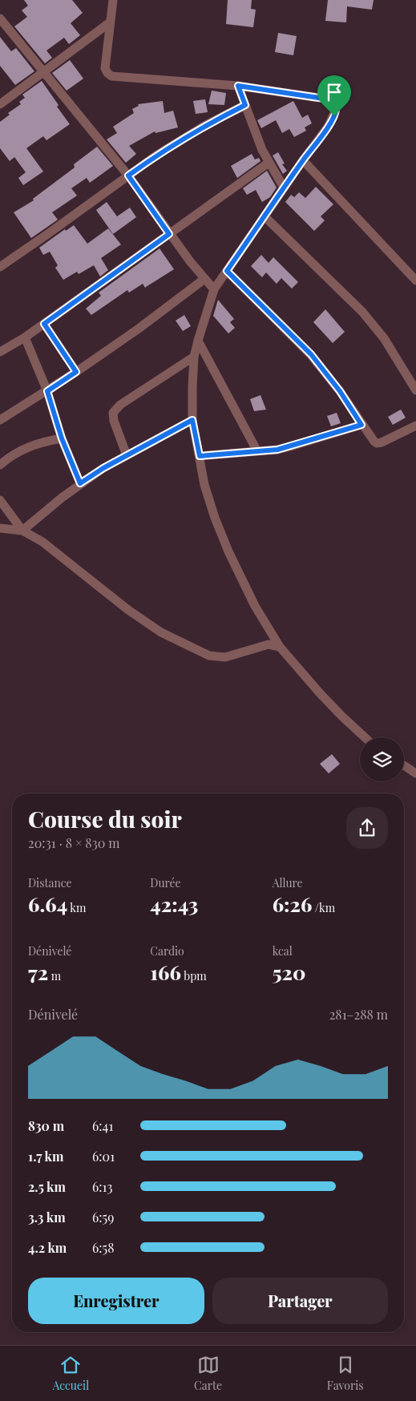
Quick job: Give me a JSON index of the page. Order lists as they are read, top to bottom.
{
  "page": {
    "heading": ["Course du soir", "20:31 · 8 × 830 m"],
    "stats": [
      ["Distance", "6.64 km"],
      ["Durée", "42:43"],
      ["Allure", "6:26 /km"],
      ["Dénivelé", "72 m"],
      ["Cardio", "166 bpm"],
      ["kcal", "520"]
    ],
    "chart": ["Dénivelé", "281–288 m"],
    "list": [
      {
        "name": "830 m",
        "note": "6:41"
      },
      {
        "name": "1.7 km",
        "note": "6:01"
      },
      {
        "name": "2.5 km",
        "note": "6:13"
      },
      {
        "name": "3.3 km",
        "note": "6:59"
      },
      {
        "name": "4.2 km",
        "note": "6:58"
      }
    ],
    "buttons": ["Enregistrer", "Partager"],
    "tabs": ["Accueil", "Carte", "Favoris"]
  }
}
